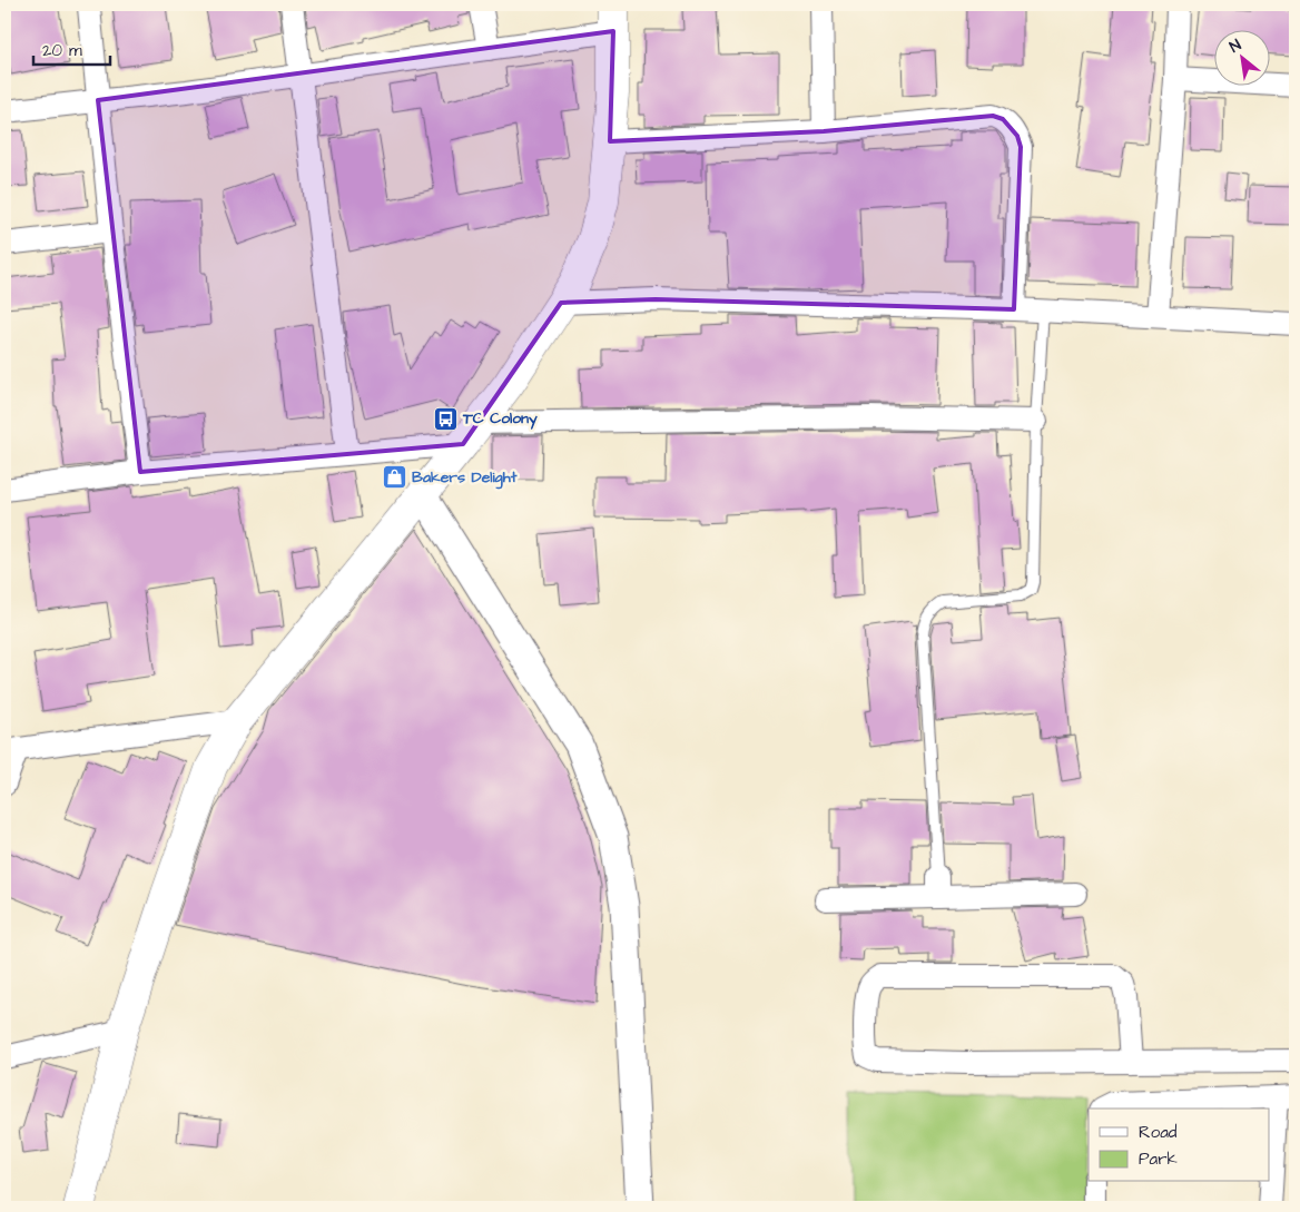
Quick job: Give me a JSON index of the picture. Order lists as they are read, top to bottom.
{
  "places": {
    "bus stop": ["TC Colony"],
    "shop": ["Bakers Delight"]
  },
  "legend": ["Road", "Park"],
  "scale_bar": "20 m",
  "north": "top left"
}
